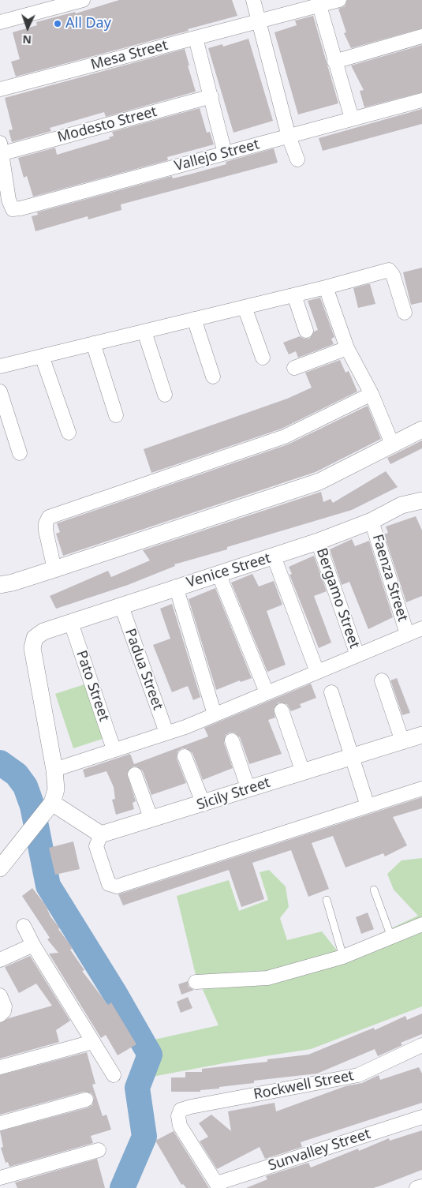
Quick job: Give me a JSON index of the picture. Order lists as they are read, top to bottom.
{
  "streets": {
    "street": [
      "Mesa Street",
      "Modesto Street",
      "Vallejo Street",
      "Venice Street",
      "Faenza Street",
      "Bergamo Street",
      "Padua Street",
      "Pato Street",
      "Sicily Street",
      "Rockwell Street",
      "Sunvalley Street"
    ]
  },
  "crossings": [
    ["Modesto Street", "Vallejo Street"],
    ["Venice Street", "Faenza Street"],
    ["Venice Street", "Bergamo Street"],
    ["Venice Street", "Padua Street"],
    ["Venice Street", "Pato Street"],
    ["Rockwell Street", "Sunvalley Street"]
  ],
  "places": ["All Day"],
  "north": "bottom"
}
